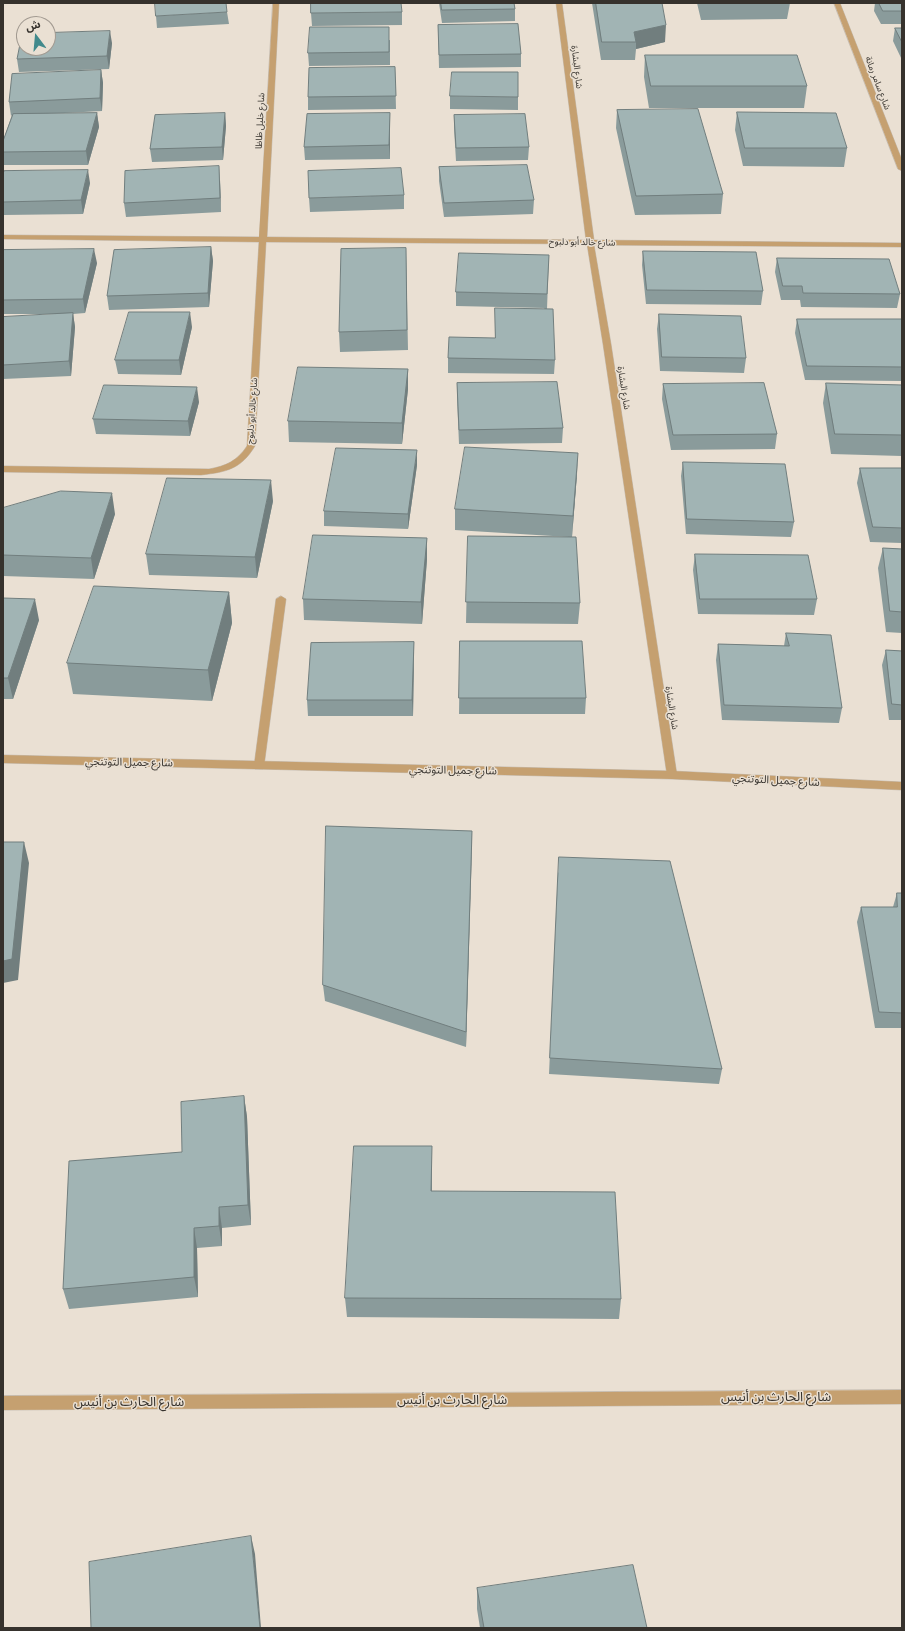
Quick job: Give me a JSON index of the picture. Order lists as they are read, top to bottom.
{
  "streets": {
    "street": [
      "شارع البشارة",
      "شارع سامر رمانة",
      "شارع خليل ظاظا",
      "شارع خالد أبو دلبوح",
      "شارع جميل التوتنجي",
      "شارع الحارث بن أنيس"
    ]
  },
  "crossings": [
    ["شارع البشارة", "شارع خالد أبو دلبوح"],
    ["شارع البشارة", "شارع جميل التوتنجي"],
    ["شارع خليل ظاظا", "شارع خالد أبو دلبوح"]
  ],
  "north": "top"
}
